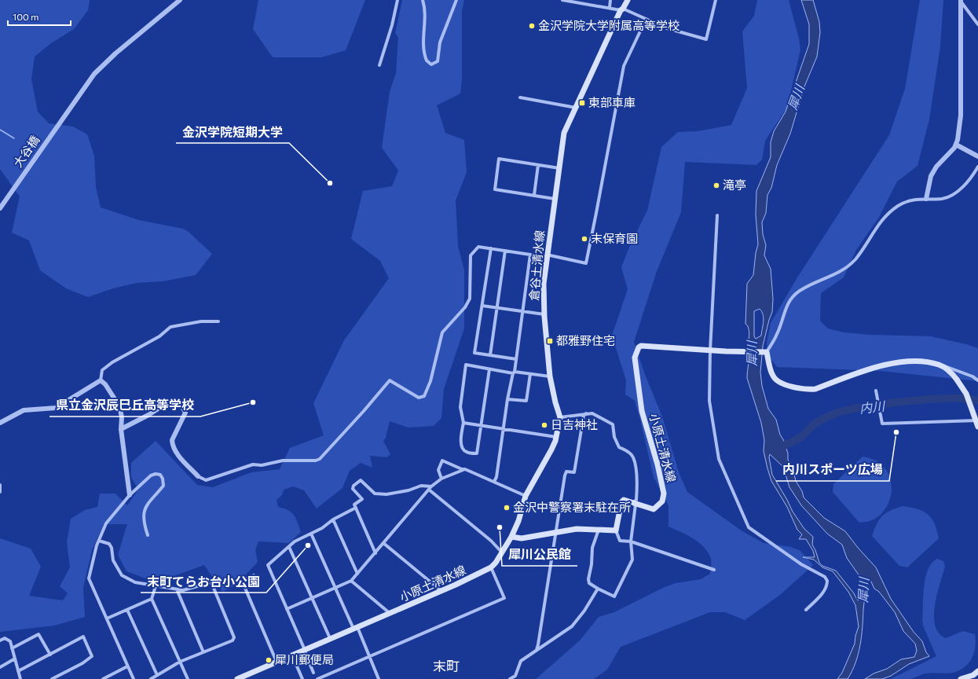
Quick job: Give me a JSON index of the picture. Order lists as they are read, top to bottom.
{
  "streets": {
    "main road": ["倉谷土清水線", "小原土清水線"],
    "street": ["大谷橋"]
  },
  "crossings": [
    ["倉谷土清水線", "小原土清水線"]
  ],
  "districts": ["末町"],
  "water": ["犀川", "内川"],
  "places": {
    "other": [
      "金沢学院大学附属高等学校",
      "金沢学院短期大学",
      "滝亭",
      "末保育園",
      "県立金沢辰巳丘高等学校",
      "日吉神社",
      "内川スポーツ広場",
      "金沢中警察署末駐在所",
      "犀川公民館",
      "末町てらお台小公園",
      "犀川郵便局"
    ],
    "transit": ["東部車庫", "都雅野住宅"]
  },
  "scale_bar": "100 m"
}
